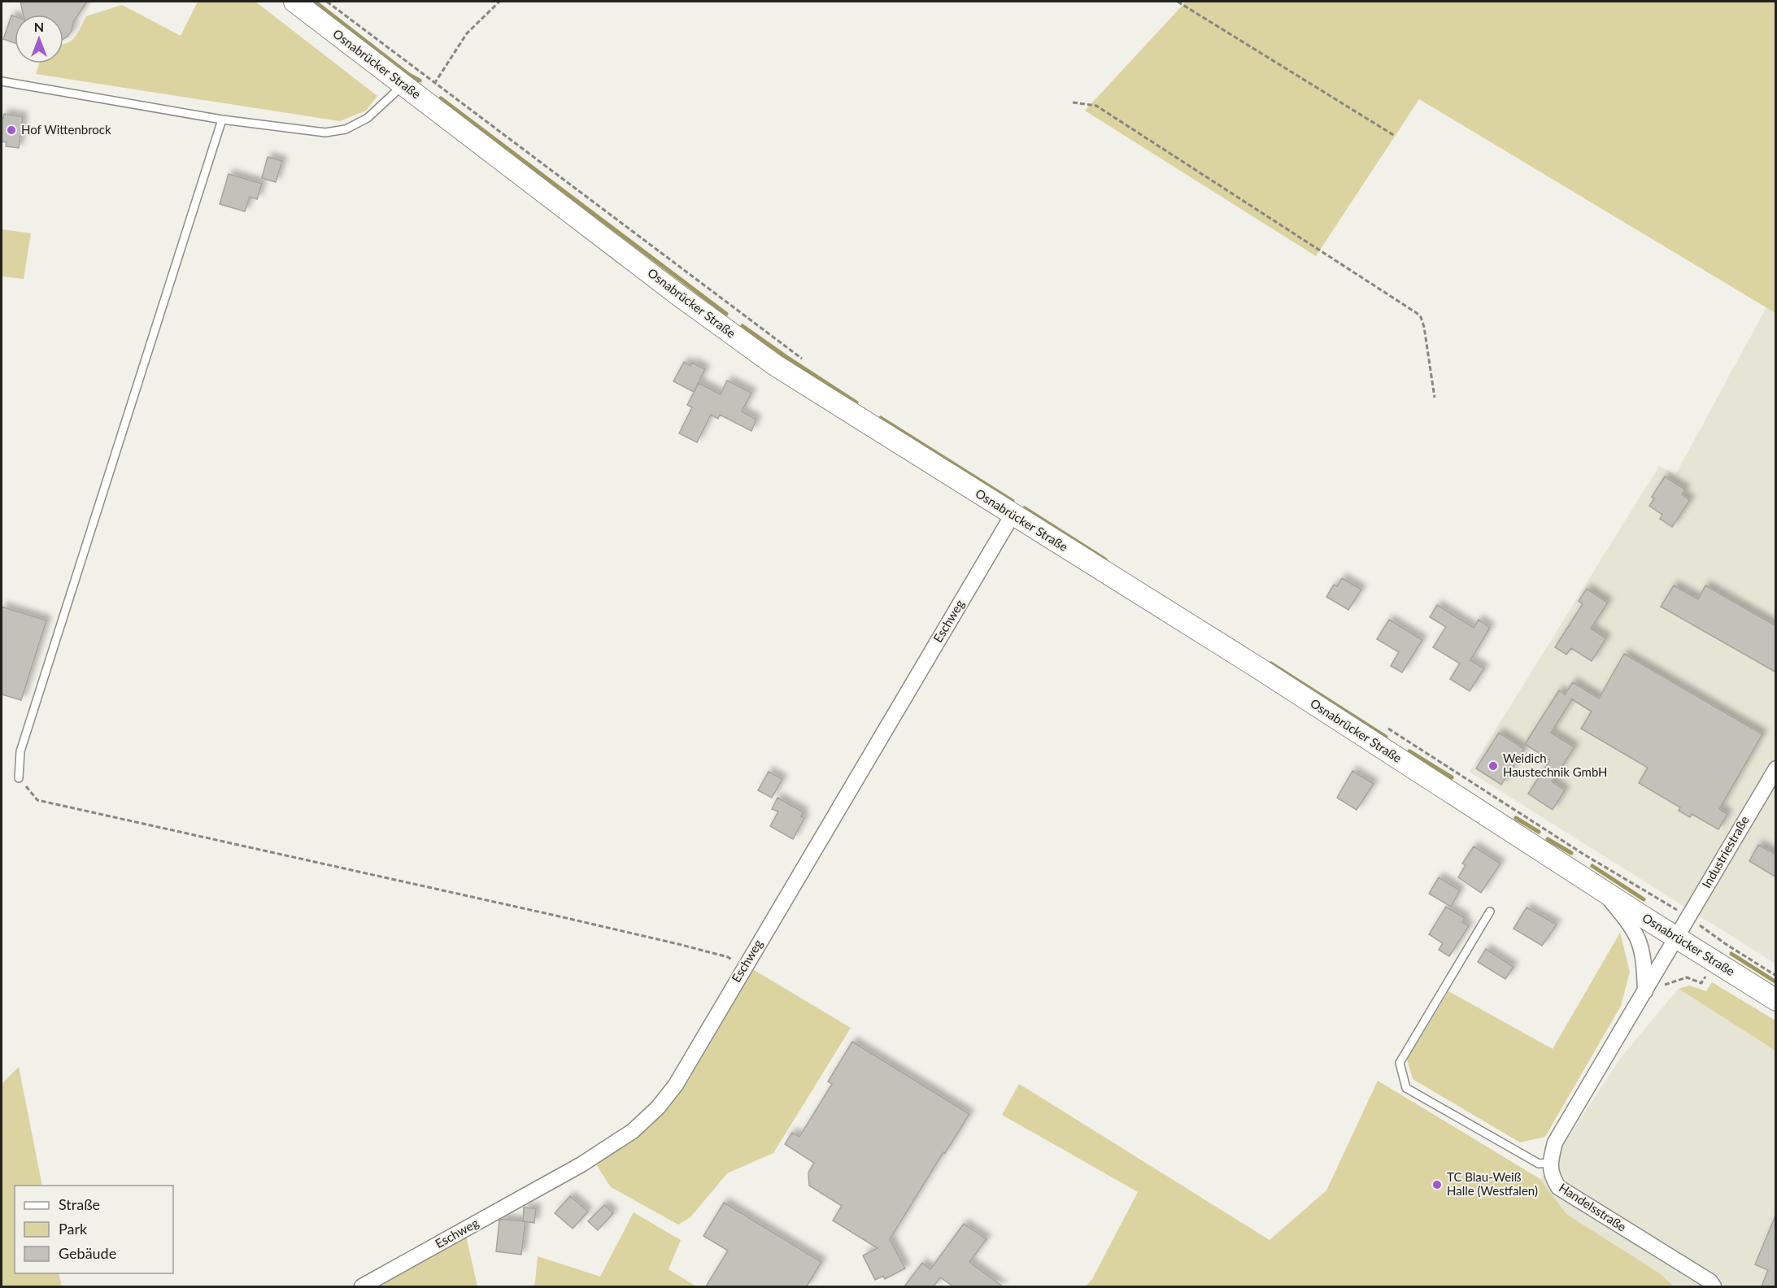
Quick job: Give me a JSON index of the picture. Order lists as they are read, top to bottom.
{
  "streets": {
    "main road": ["Osnabrücker Straße"],
    "street": ["Eschweg", "Industriestraße", "Handelsstraße"]
  },
  "crossings": [
    ["Osnabrücker Straße", "Eschweg"],
    ["Osnabrücker Straße", "Industriestraße"]
  ],
  "places": ["Hof Wittenbrock", "Weidich Haustechnik GmbH", "TC Blau-Weiß Halle (Westfalen)"],
  "legend": ["Straße", "Park", "Gebäude"],
  "north": "top"
}
